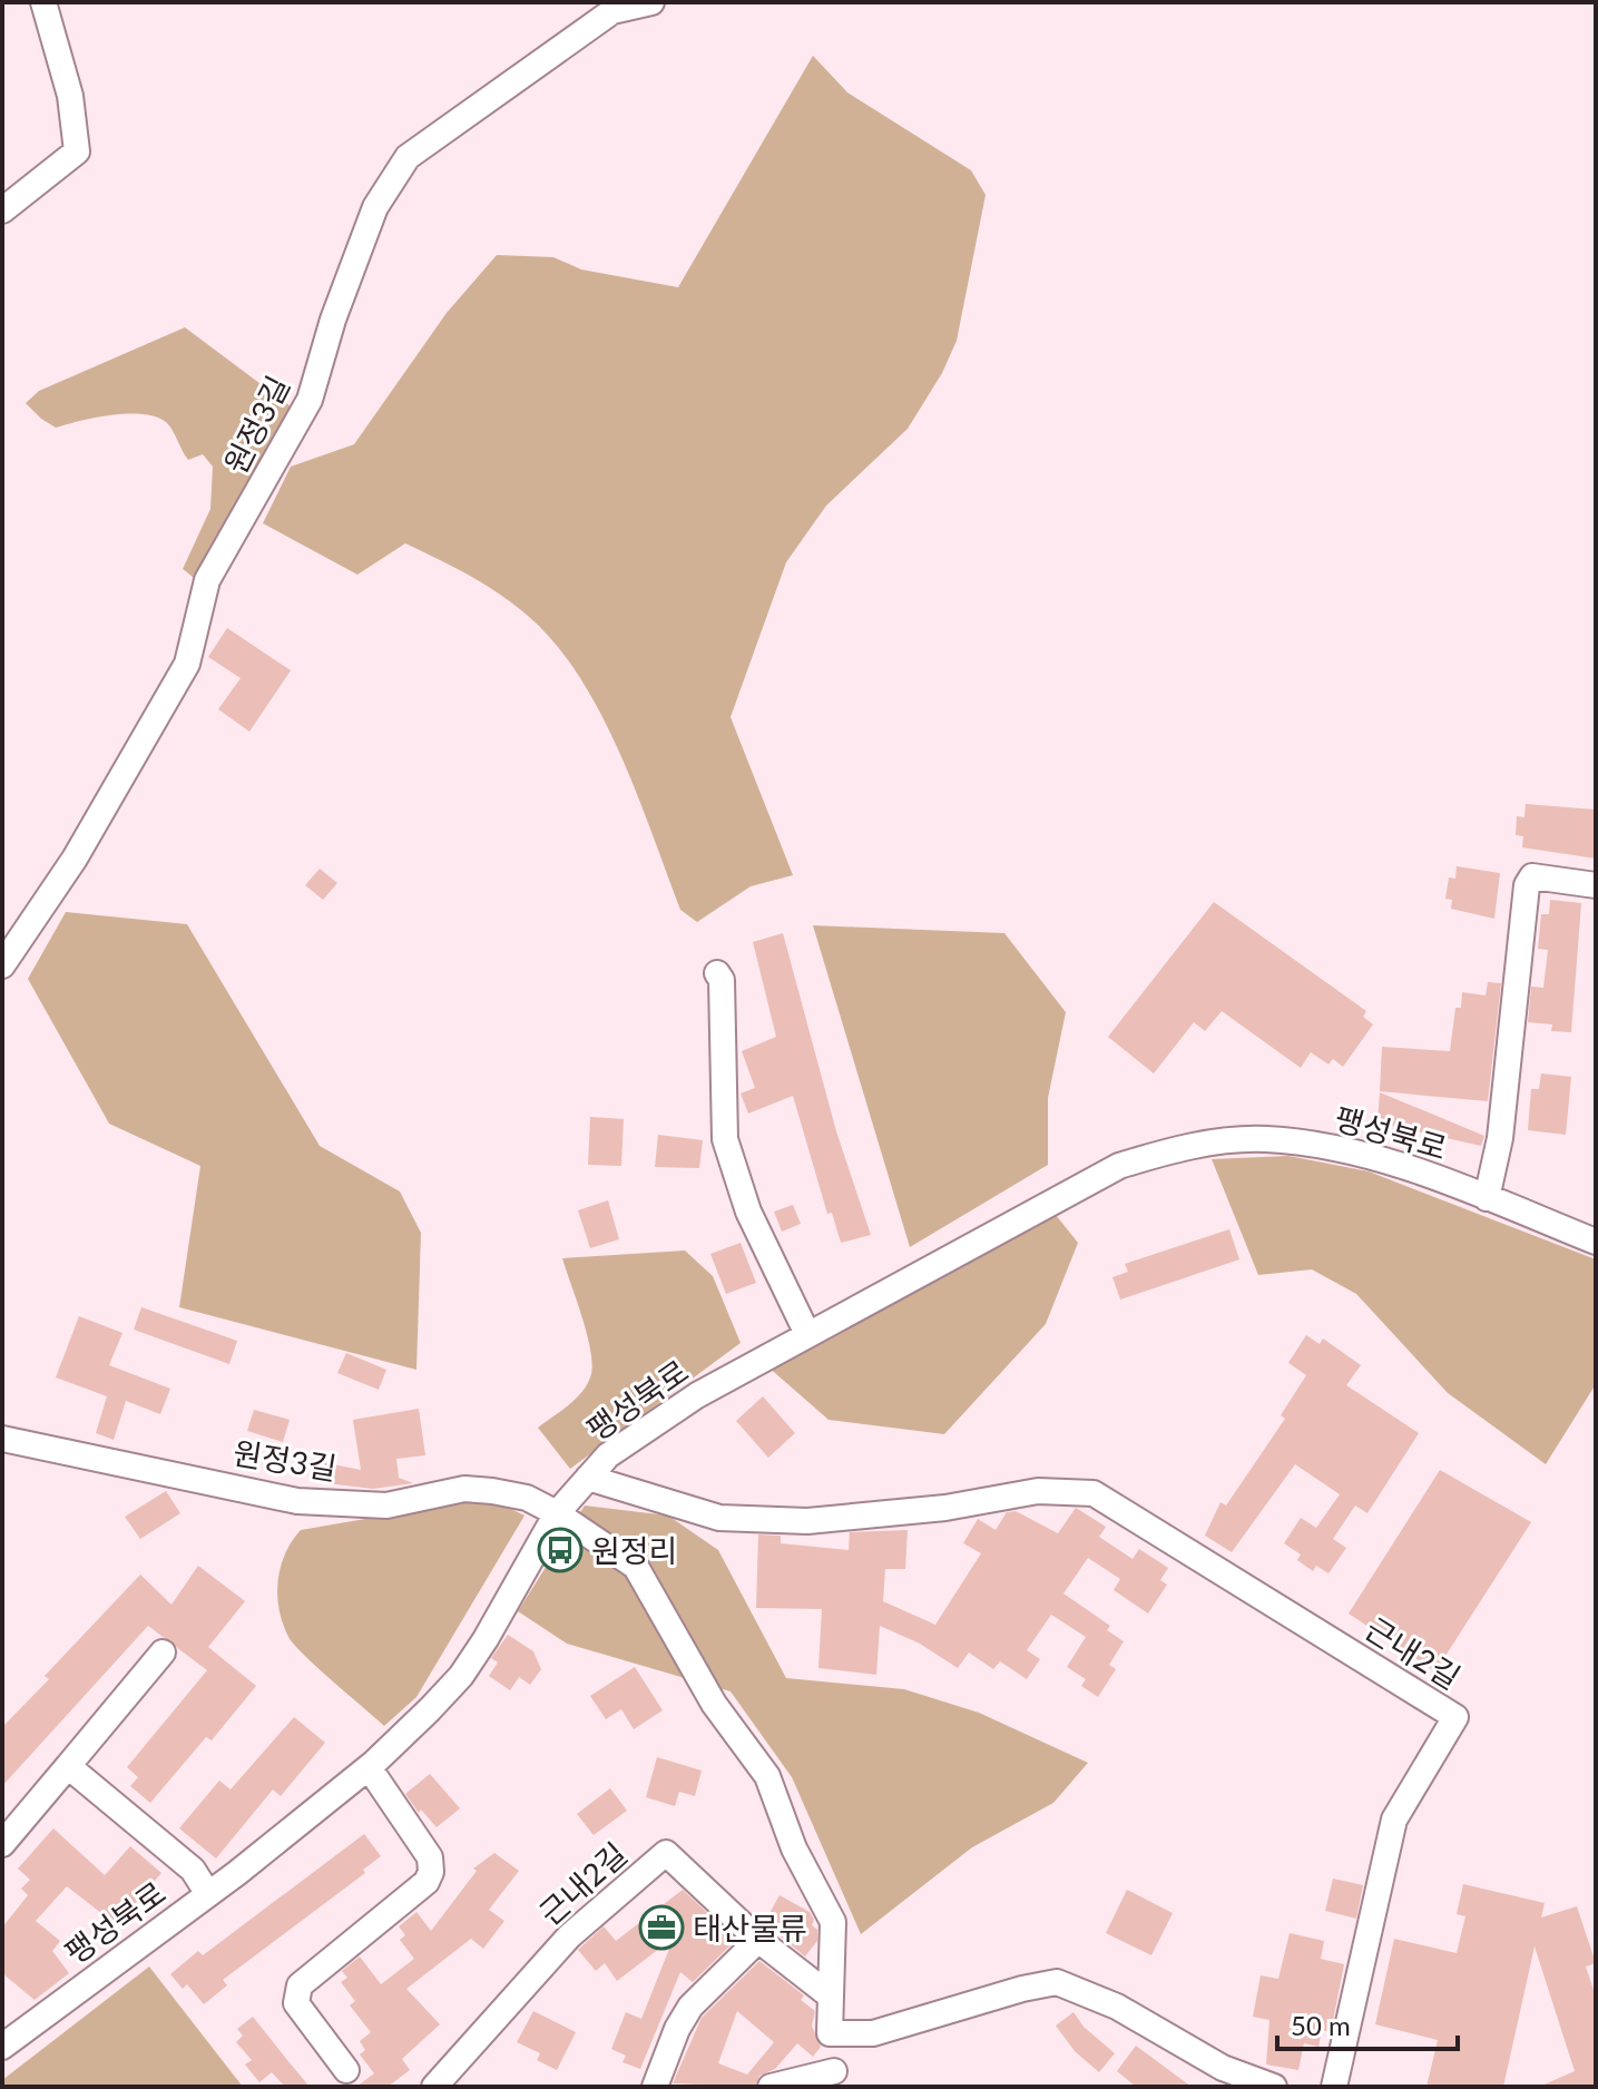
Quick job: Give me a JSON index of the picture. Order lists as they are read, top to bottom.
{
  "streets": {
    "street": ["원정3길", "팽성북로", "근내2길"]
  },
  "crossings": [
    ["원정3길", "팽성북로"],
    ["팽성북로", "근내2길"]
  ],
  "places": {
    "bus stop": ["원정리"],
    "office": ["태산물류"]
  },
  "scale_bar": "50 m"
}
